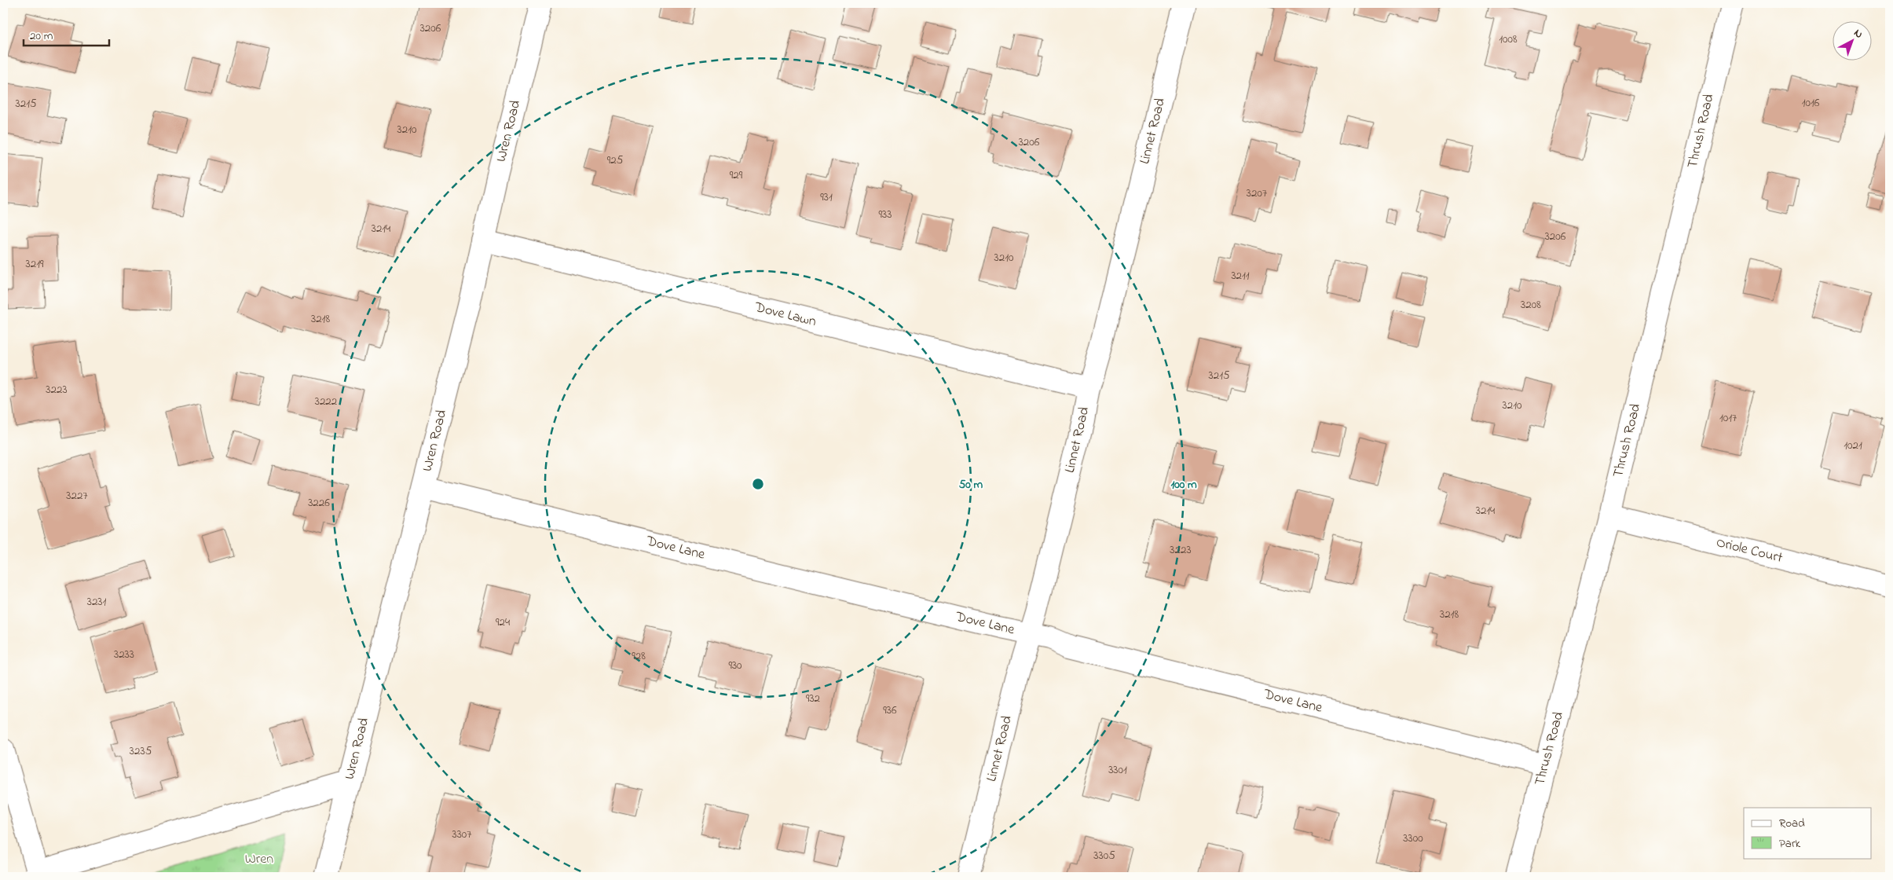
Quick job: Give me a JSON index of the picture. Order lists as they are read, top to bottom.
{
  "streets": {
    "street": [
      "Wren Road",
      "Linnet Road",
      "Thrush Road",
      "Dove Lawn",
      "Dove Lane",
      "Oriole Court"
    ]
  },
  "crossings": [
    ["Wren Road", "Dove Lawn"],
    ["Wren Road", "Dove Lane"],
    ["Linnet Road", "Dove Lawn"],
    ["Linnet Road", "Dove Lane"],
    ["Thrush Road", "Dove Lane"],
    ["Thrush Road", "Oriole Court"]
  ],
  "parks": ["Wren"],
  "house_numbers": [
    "3206",
    "1008",
    "1016",
    "3215",
    "3210",
    "3206",
    "925",
    "929",
    "3207",
    "931",
    "933",
    "3214",
    "3206",
    "3210",
    "3219",
    "3211",
    "3208",
    "3218",
    "3215",
    "3223",
    "3222",
    "3210",
    "1017",
    "1021",
    "3227",
    "3226",
    "3214",
    "3223",
    "3231",
    "3218",
    "924",
    "3233",
    "928",
    "930",
    "932",
    "936",
    "3235",
    "3301",
    "3307",
    "3300",
    "3305"
  ],
  "legend": ["Road", "Park"],
  "scale_bar": "20 m",
  "north": "top right",
  "rings": ["50 m", "100 m"]
}
